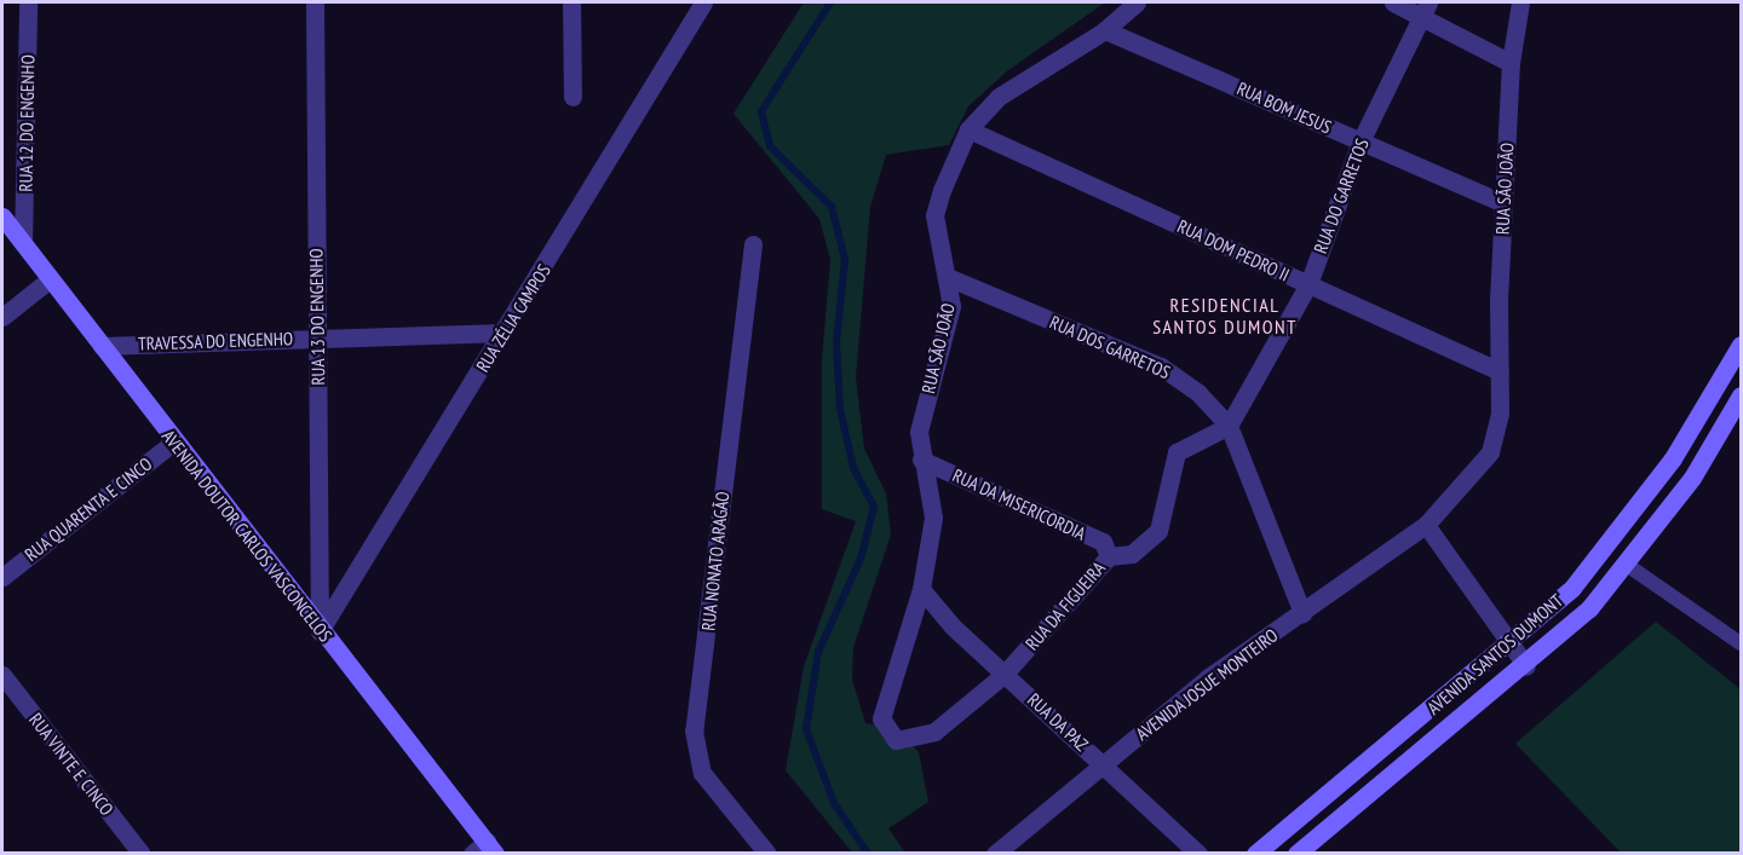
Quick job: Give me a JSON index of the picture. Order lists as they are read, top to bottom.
{
  "streets": {
    "main road": ["AVENIDA DOUTOR CARLOS VASCONCELOS", "AVENIDA SANTOS DUMONT"],
    "street": [
      "RUA BOM JESUS",
      "RUA 12 DO ENGENHO",
      "RUA SÃO JOÃO",
      "RUA DO GARRETOS",
      "RUA DOM PEDRO II",
      "RUA 13 DO ENGENHO",
      "RUA ZÉLIA CAMPOS",
      "TRAVESSA DO ENGENHO",
      "RUA DOS GARRETOS",
      "RUA DA MISERICORDIA",
      "RUA QUARENTA E CINCO",
      "RUA NONATO ARAGÃO",
      "RUA DA FIGUEIRA",
      "AVENIDA JOSUE MONTEIRO",
      "RUA DA PAZ",
      "RUA VINTE E CINCO"
    ]
  },
  "crossings": [
    ["RUA BOM JESUS", "RUA SÃO JOÃO"],
    ["RUA BOM JESUS", "RUA DO GARRETOS"],
    ["RUA 12 DO ENGENHO", "AVENIDA DOUTOR CARLOS VASCONCELOS"],
    ["RUA SÃO JOÃO", "RUA DOM PEDRO II"],
    ["RUA SÃO JOÃO", "RUA DOS GARRETOS"],
    ["RUA SÃO JOÃO", "RUA DA MISERICORDIA"],
    ["RUA SÃO JOÃO", "RUA DA FIGUEIRA"],
    ["RUA SÃO JOÃO", "AVENIDA JOSUE MONTEIRO"],
    ["RUA SÃO JOÃO", "RUA DA PAZ"],
    ["RUA DO GARRETOS", "RUA DOM PEDRO II"],
    ["RUA DO GARRETOS", "RUA DOS GARRETOS"],
    ["RUA DO GARRETOS", "RUA DA FIGUEIRA"],
    ["RUA 13 DO ENGENHO", "RUA ZÉLIA CAMPOS"],
    ["RUA 13 DO ENGENHO", "TRAVESSA DO ENGENHO"],
    ["RUA 13 DO ENGENHO", "AVENIDA DOUTOR CARLOS VASCONCELOS"],
    ["RUA ZÉLIA CAMPOS", "TRAVESSA DO ENGENHO"],
    ["RUA ZÉLIA CAMPOS", "AVENIDA DOUTOR CARLOS VASCONCELOS"],
    ["TRAVESSA DO ENGENHO", "AVENIDA DOUTOR CARLOS VASCONCELOS"],
    ["RUA DOS GARRETOS", "RUA DA FIGUEIRA"],
    ["RUA DOS GARRETOS", "AVENIDA JOSUE MONTEIRO"],
    ["RUA DA MISERICORDIA", "RUA DA FIGUEIRA"],
    ["RUA QUARENTA E CINCO", "AVENIDA DOUTOR CARLOS VASCONCELOS"],
    ["RUA DA FIGUEIRA", "RUA DA PAZ"],
    ["AVENIDA JOSUE MONTEIRO", "RUA DA PAZ"]
  ],
  "districts": ["RESIDENCIAL SANTOS DUMONT"]
}
